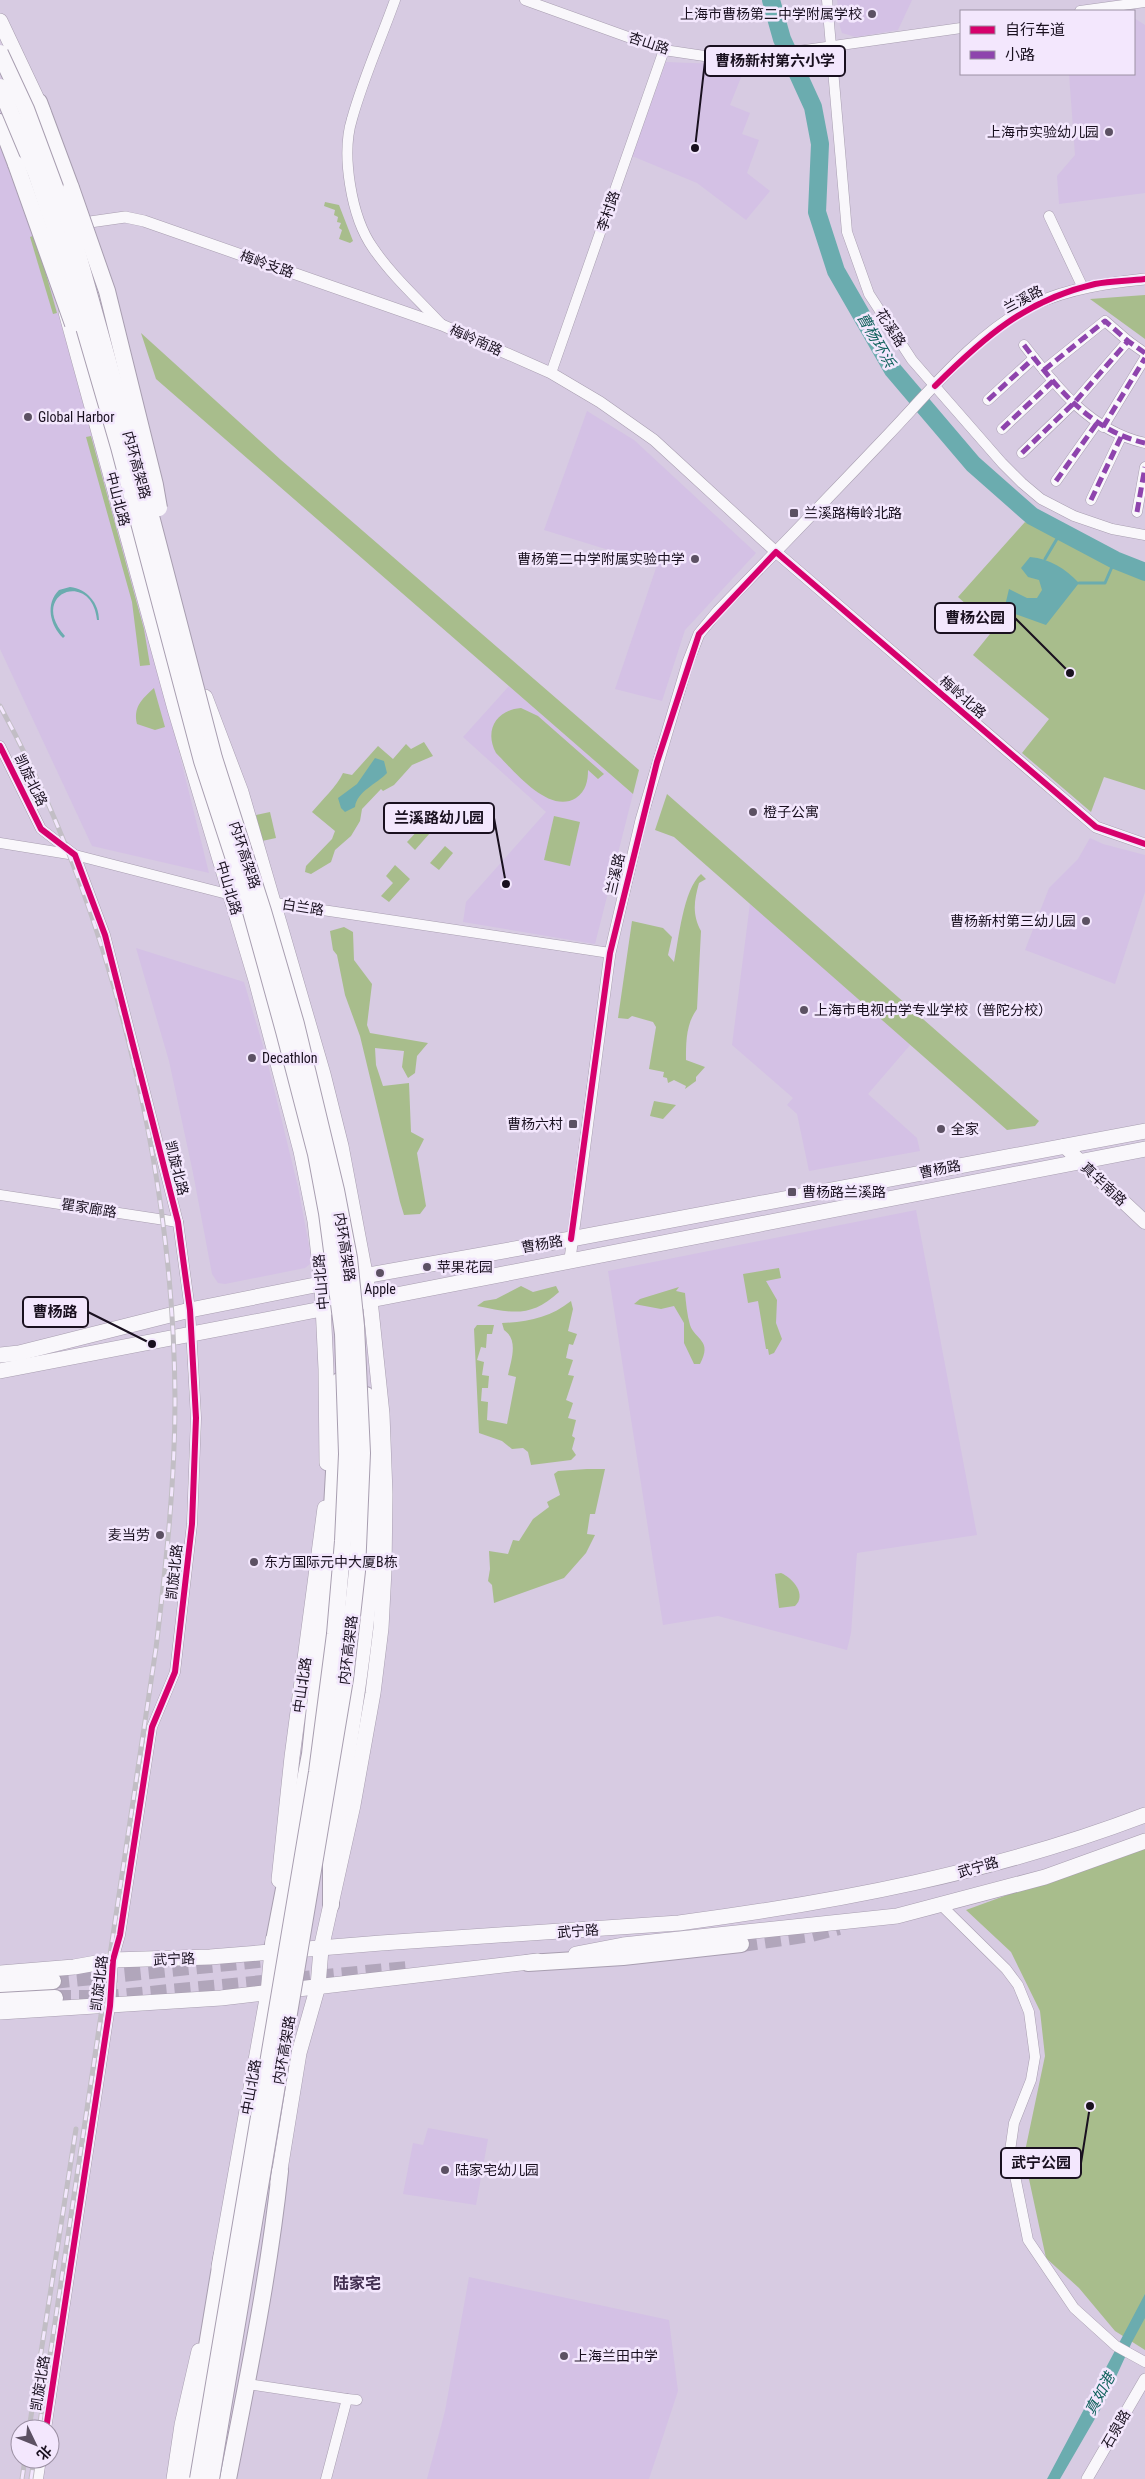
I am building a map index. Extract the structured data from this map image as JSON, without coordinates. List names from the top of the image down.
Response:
{
  "streets": {
    "highway": ["内环高架路"],
    "main road": [
      "中山北路",
      "曹杨路",
      "真华南路",
      "武宁路"
    ],
    "street": [
      "杏山路",
      "李村路",
      "梅岭支路",
      "兰溪路",
      "花溪路",
      "梅岭南路",
      "梅岭北路",
      "凯旋北路",
      "白兰路",
      "瞿家廊路",
      "石泉路"
    ]
  },
  "crossings": [
    ["杏山路", "李村路"],
    ["杏山路", "花溪路"],
    ["李村路", "梅岭南路"],
    ["梅岭支路", "梅岭南路"],
    ["兰溪路", "花溪路"],
    ["兰溪路", "梅岭南路"],
    ["兰溪路", "梅岭北路"],
    ["兰溪路", "白兰路"],
    ["兰溪路", "曹杨路"],
    ["梅岭南路", "梅岭北路"],
    ["中山北路", "白兰路"],
    ["中山北路", "曹杨路"],
    ["中山北路", "武宁路"],
    ["凯旋北路", "白兰路"],
    ["凯旋北路", "曹杨路"],
    ["凯旋北路", "瞿家廊路"],
    ["凯旋北路", "武宁路"],
    ["曹杨路", "真华南路"]
  ],
  "districts": ["陆家宅"],
  "water": ["曹杨环浜", "真如港"],
  "places": {
    "other": [
      "上海市曹杨第二中学附属学校",
      "上海市实验幼儿园",
      "曹杨新村第六小学",
      "Global Harbor",
      "曹杨第二中学附属实验中学",
      "曹杨公园",
      "橙子公寓",
      "兰溪路幼儿园",
      "曹杨新村第三幼儿园",
      "上海市电视中学专业学校（普陀分校）",
      "Decathlon",
      "全家",
      "苹果花园",
      "Apple",
      "曹杨路",
      "麦当劳",
      "东方国际元中大厦B栋",
      "武宁公园",
      "陆家宅幼儿园",
      "上海兰田中学"
    ],
    "transit": ["兰溪路梅岭北路", "曹杨六村", "曹杨路兰溪路"]
  },
  "legend": ["自行车道", "小路"],
  "north": "bottom right"
}
